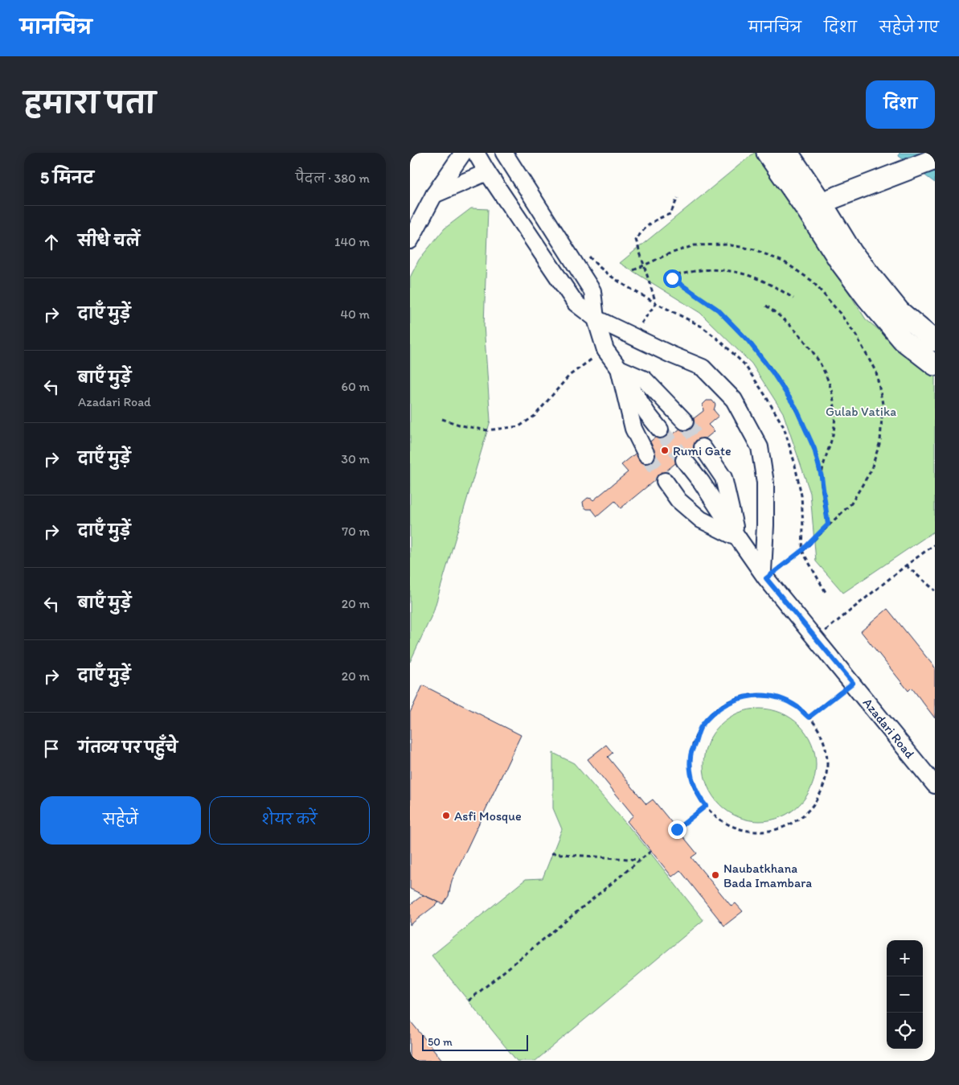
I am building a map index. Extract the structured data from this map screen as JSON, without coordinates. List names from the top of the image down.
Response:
{
  "streets": {
    "street": ["Azadari Road"]
  },
  "parks": ["Gulab Vatika"],
  "places": ["Rumi Gate", "Asfi Mosque", "Naubatkhana Bada Imambara"],
  "scale_bar": "50 m",
  "page": {
    "header": "मानचित्र",
    "nav": ["मानचित्र", "दिशा", "सहेजे गए"],
    "title": "हमारा पता",
    "buttons": [
      "दिशा",
      ["सहेजें", "शेयर करें"]
    ],
    "heading": ["5 मिनट", "पैदल · 380 m"],
    "list": [
      ["सीधे चलें", "140 m"],
      ["दाएँ मुड़ें", "40 m"],
      ["बाएँ मुड़ें", "Azadari Road", "60 m"],
      ["दाएँ मुड़ें", "30 m"],
      ["दाएँ मुड़ें", "70 m"],
      ["बाएँ मुड़ें", "20 m"],
      ["दाएँ मुड़ें", "20 m"],
      "गंतव्य पर पहुँचे"
    ],
    "map_buttons": ["+", "−"],
    "scale": "50 m"
  }
}
